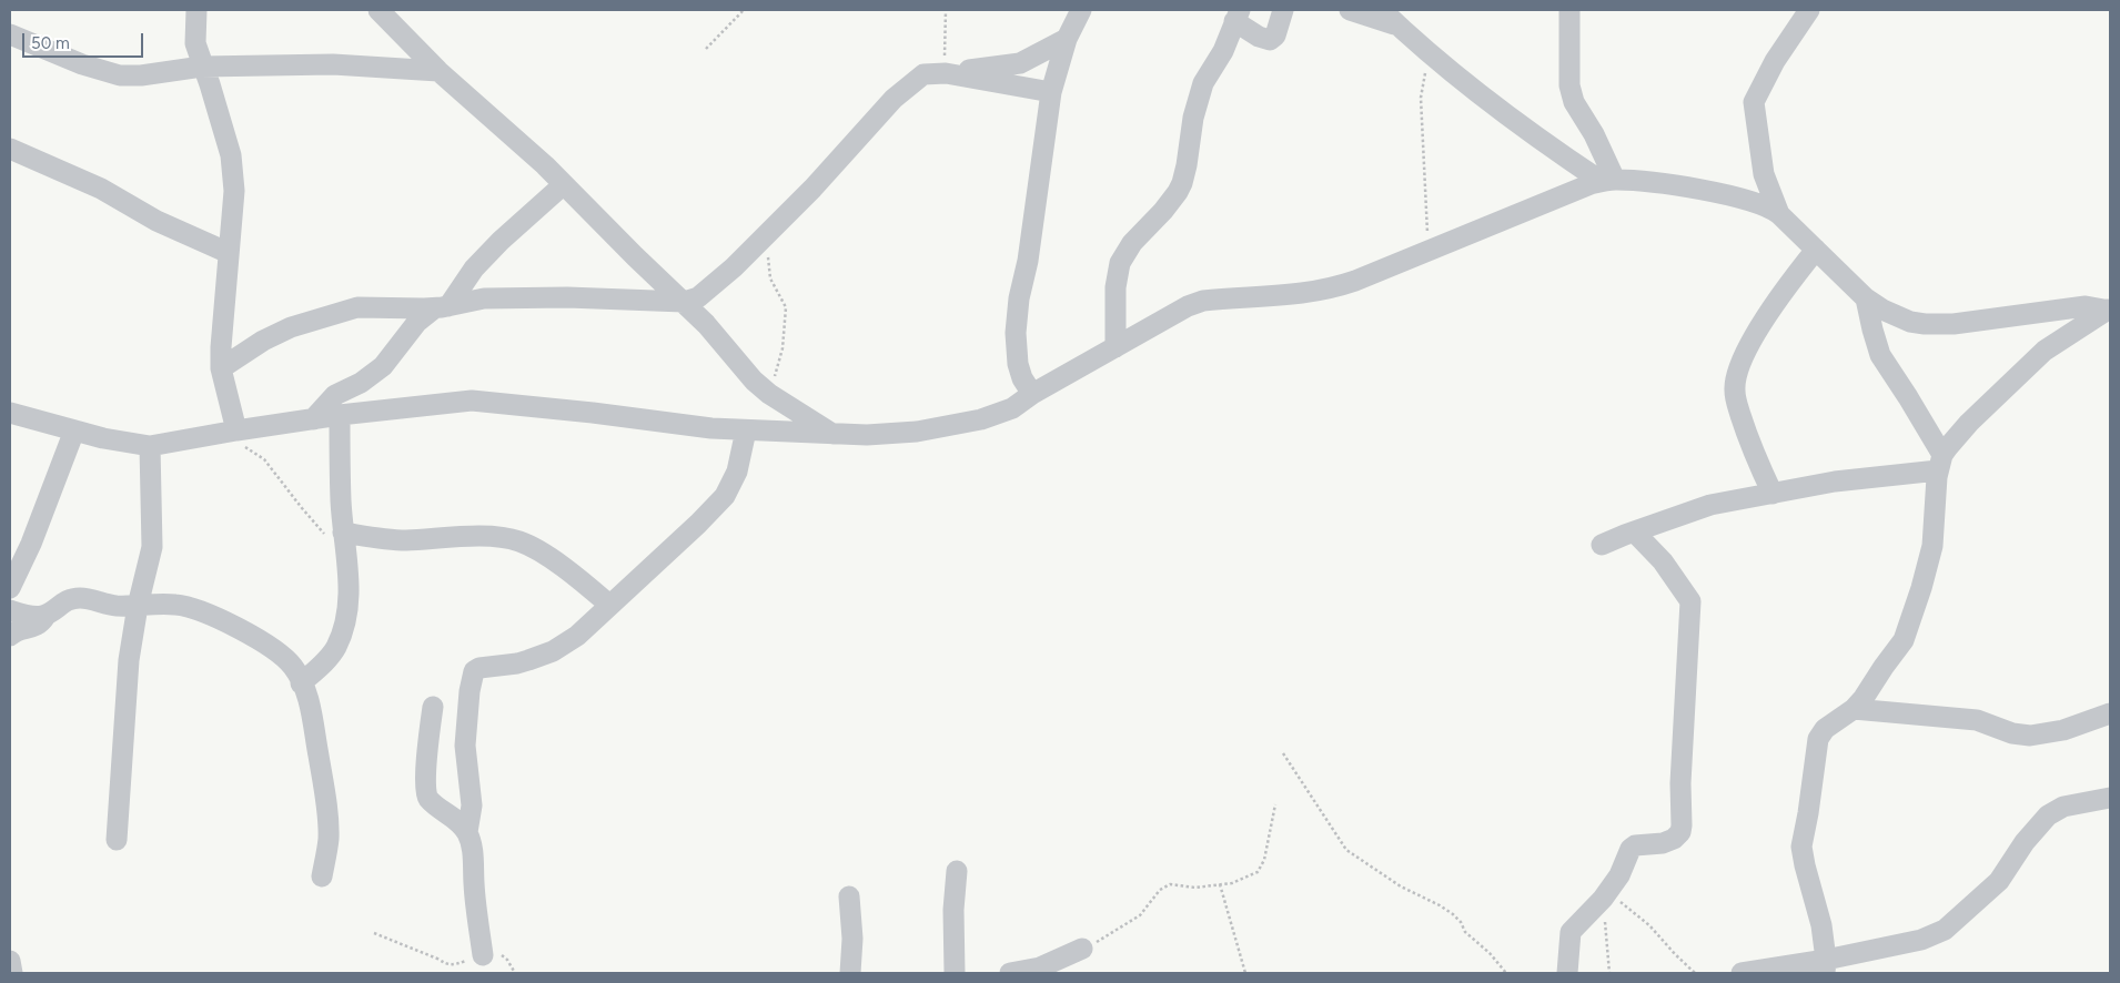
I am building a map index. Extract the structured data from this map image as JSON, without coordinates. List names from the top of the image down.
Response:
{
  "scale_bar": "50 m"
}
